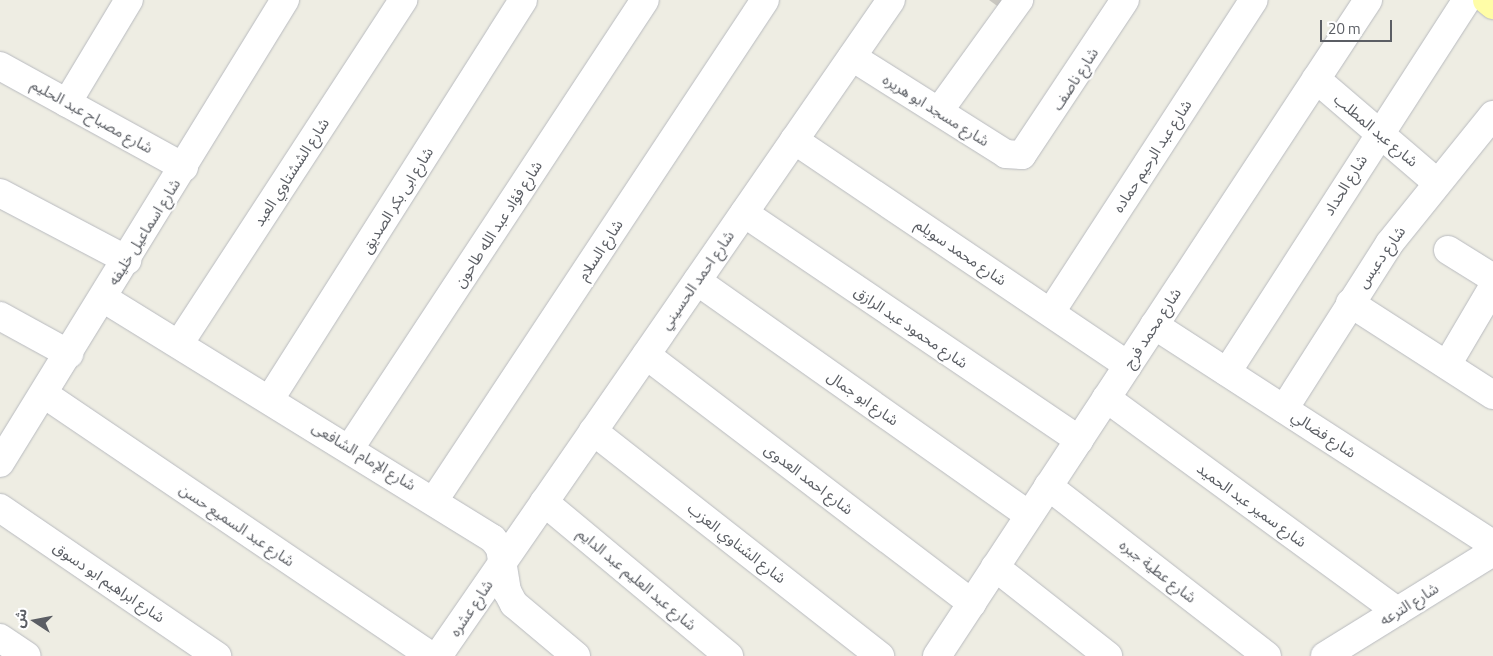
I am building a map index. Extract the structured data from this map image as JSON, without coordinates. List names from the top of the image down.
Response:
{
  "streets": {
    "street": [
      "شارع ناصف",
      "شارع مسجد ابو هريره",
      "شارع مصباح عبد الحليم",
      "شارع عبد المطلب",
      "شارع عبد الرحيم حماده",
      "شارع الششتاوي العبد",
      "شارع الحداد",
      "شارع ابى بكر الصديق",
      "شارع فؤاد عبد الله طاحون",
      "شارع اسماعيل خليفه",
      "شارع السلام",
      "شارع محمد سويلم",
      "شارع دعبس",
      "شارع احمد الحسيني",
      "شارع محمود عبد الرازق",
      "شارع محمد فرج",
      "شارع ابو جمال",
      "شارع فضالي",
      "شارع الإمام الشافعى",
      "شارع احمد العدوى",
      "شارع سمير عبد الحميد",
      "شارع عبد السميع حسن",
      "شارع الشناوي العزب",
      "شارع عطية جبره",
      "شارع عبد العليم عبد الدايم",
      "شارع ابراهيم ابو دسوق",
      "شارع الترعه",
      "شارع عشره"
    ]
  },
  "crossings": [
    ["شارع ناصف", "شارع مسجد ابو هريره"],
    ["شارع مسجد ابو هريره", "شارع احمد الحسيني"],
    ["شارع مصباح عبد الحليم", "شارع اسماعيل خليفه"],
    ["شارع عبد المطلب", "شارع الحداد"],
    ["شارع عبد المطلب", "شارع دعبس"],
    ["شارع عبد المطلب", "شارع محمد فرج"],
    ["شارع عبد الرحيم حماده", "شارع محمد سويلم"],
    ["شارع الششتاوي العبد", "شارع الإمام الشافعى"],
    ["شارع الحداد", "شارع فضالي"],
    ["شارع ابى بكر الصديق", "شارع الإمام الشافعى"],
    ["شارع فؤاد عبد الله طاحون", "شارع الإمام الشافعى"],
    ["شارع اسماعيل خليفه", "شارع الإمام الشافعى"],
    ["شارع اسماعيل خليفه", "شارع عبد السميع حسن"],
    ["شارع السلام", "شارع الإمام الشافعى"],
    ["شارع محمد سويلم", "شارع احمد الحسيني"],
    ["شارع محمد سويلم", "شارع محمد فرج"],
    ["شارع دعبس", "شارع فضالي"],
    ["شارع احمد الحسيني", "شارع محمود عبد الرازق"],
    ["شارع احمد الحسيني", "شارع ابو جمال"],
    ["شارع احمد الحسيني", "شارع الإمام الشافعى"],
    ["شارع احمد الحسيني", "شارع احمد العدوى"],
    ["شارع احمد الحسيني", "شارع الشناوي العزب"],
    ["شارع احمد الحسيني", "شارع عبد العليم عبد الدايم"],
    ["شارع احمد الحسيني", "شارع عشره"],
    ["شارع محمود عبد الرازق", "شارع محمد فرج"],
    ["شارع محمد فرج", "شارع ابو جمال"],
    ["شارع محمد فرج", "شارع فضالي"],
    ["شارع محمد فرج", "شارع احمد العدوى"],
    ["شارع محمد فرج", "شارع سمير عبد الحميد"],
    ["شارع محمد فرج", "شارع عطية جبره"],
    ["شارع فضالي", "شارع الترعه"],
    ["شارع الإمام الشافعى", "شارع عشره"],
    ["شارع سمير عبد الحميد", "شارع الترعه"]
  ],
  "scale_bar": "20 m",
  "north": "left"
}
